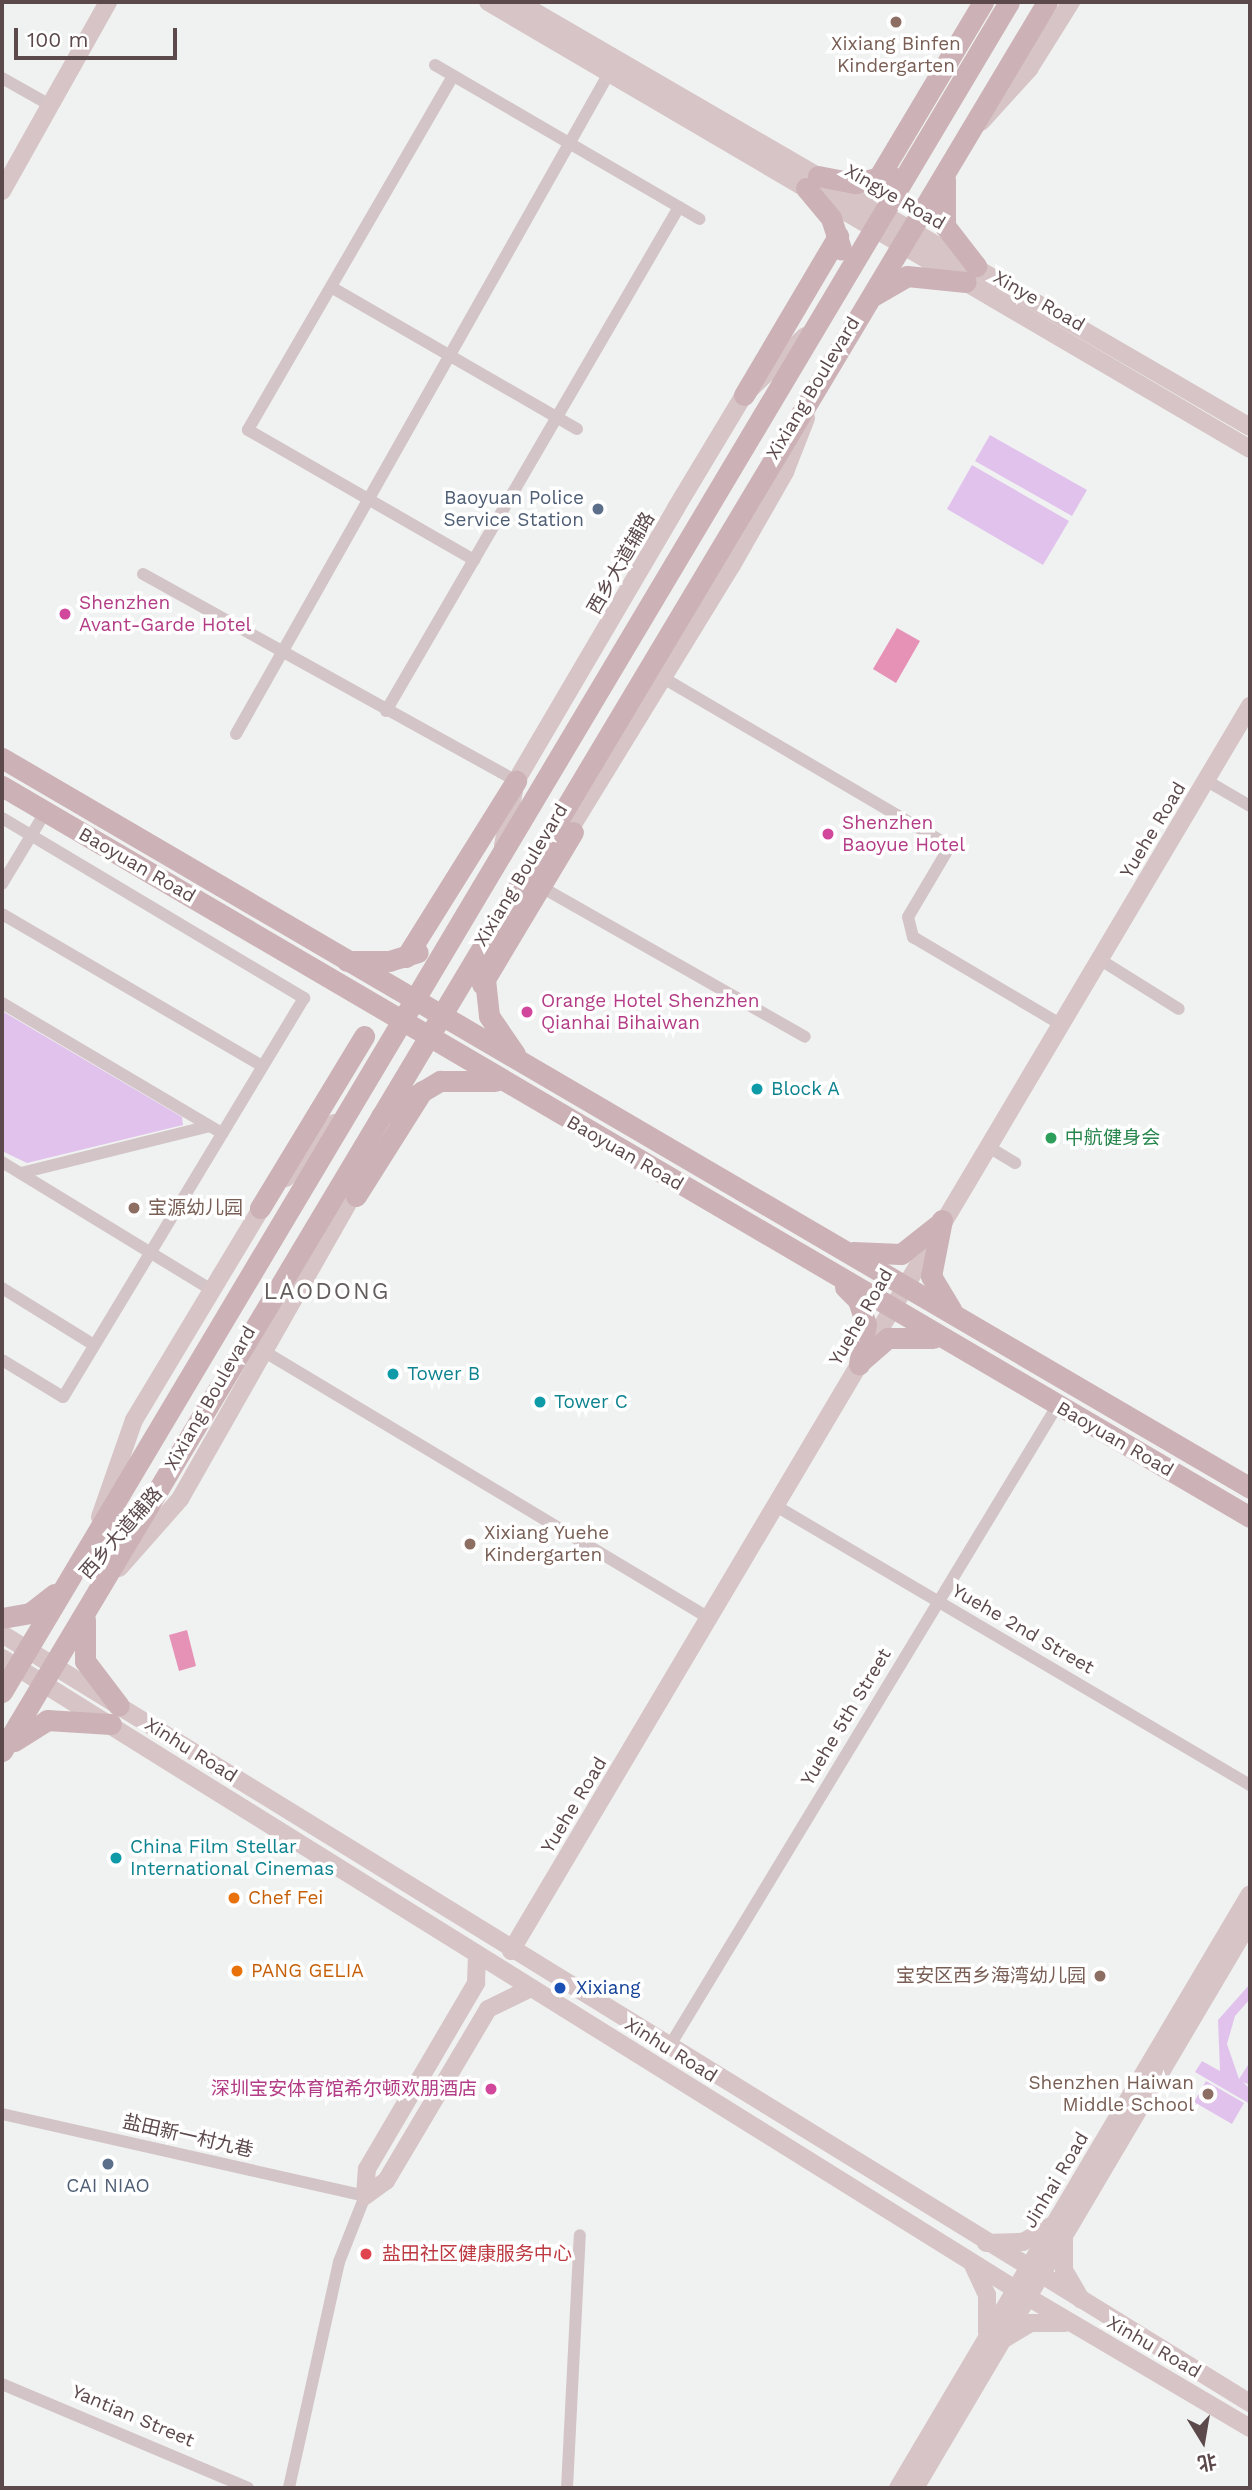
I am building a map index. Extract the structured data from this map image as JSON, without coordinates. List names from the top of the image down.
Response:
{
  "streets": {
    "main road": ["Xixiang Boulevard", "Baoyuan Road"],
    "street": [
      "Xingye Road",
      "Xinye Road",
      "西乡大道辅路",
      "Yuehe Road",
      "Yuehe 2nd Street",
      "Yuehe 5th Street",
      "Xinhu Road",
      "盐田新一村九巷",
      "Jinhai Road",
      "Yantian Street"
    ]
  },
  "crossings": [
    ["Xingye Road", "Xinye Road"],
    ["Xingye Road", "Xixiang Boulevard"],
    ["Xinye Road", "Xixiang Boulevard"],
    ["Xixiang Boulevard", "西乡大道辅路"],
    ["Xixiang Boulevard", "Baoyuan Road"],
    ["Xixiang Boulevard", "Xinhu Road"],
    ["Yuehe Road", "Baoyuan Road"],
    ["Yuehe Road", "Yuehe 2nd Street"],
    ["Yuehe Road", "Xinhu Road"],
    ["Baoyuan Road", "Yuehe 5th Street"],
    ["Yuehe 2nd Street", "Yuehe 5th Street"],
    ["Yuehe 5th Street", "Xinhu Road"],
    ["Xinhu Road", "Jinhai Road"]
  ],
  "districts": ["LAODONG"],
  "places": [
    "Xixiang Binfen Kindergarten",
    "Baoyuan Police Service Station",
    "Shenzhen Avant-Garde Hotel",
    "Shenzhen Baoyue Hotel",
    "Orange Hotel Shenzhen Qianhai Bihaiwan",
    "Block A",
    "中航健身会",
    "宝源幼儿园",
    "Tower B",
    "Tower C",
    "Xixiang Yuehe Kindergarten",
    "China Film Stellar International Cinemas",
    "Chef Fei",
    "PANG GELIA",
    "宝安区西乡海湾幼儿园",
    "Xixiang",
    "深圳宝安体育馆希尔顿欢朋酒店",
    "Shenzhen Haiwan Middle School",
    "CAI NIAO",
    "盐田社区健康服务中心"
  ],
  "scale_bar": "100 m",
  "north": "bottom"
}
